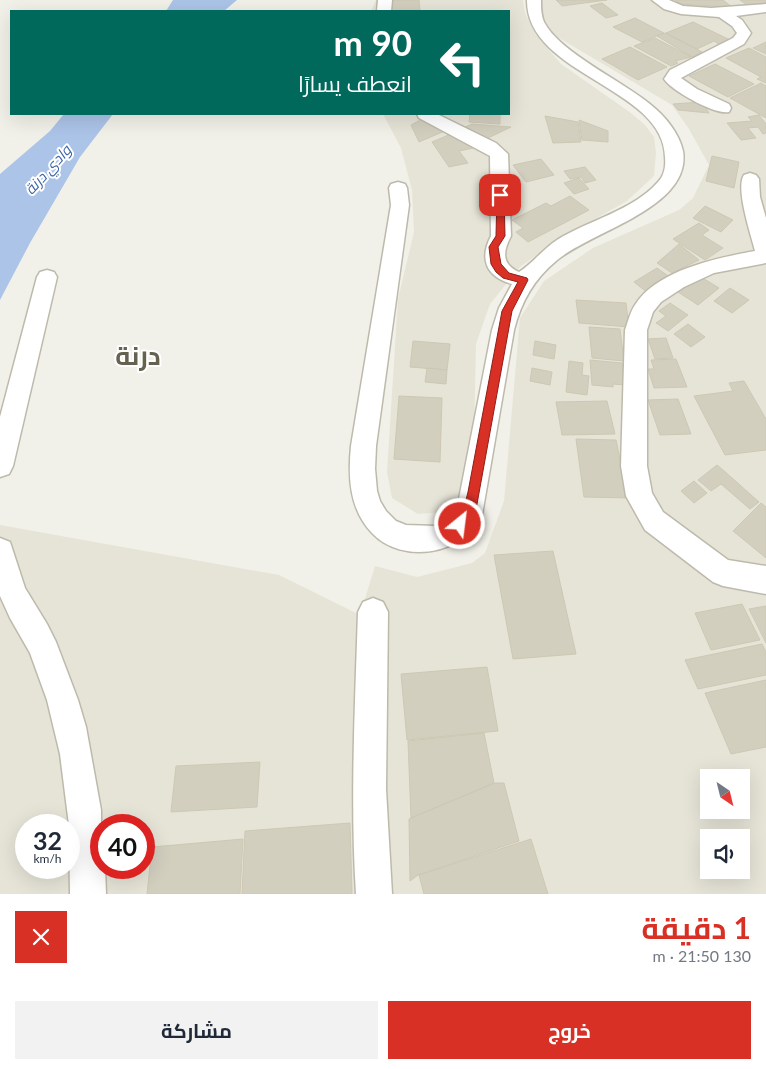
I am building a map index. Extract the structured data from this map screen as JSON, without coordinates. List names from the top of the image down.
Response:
{
  "districts": ["درنة"],
  "water": ["وادي درنة"],
  "north": "bottom right",
  "page": {
    "turn": ["90 m", "انعطف يسارًا"],
    "speed": "32 km/h",
    "limit": "40",
    "heading": ["1 دقيقة", "130 m · 21:50"],
    "buttons": ["خروج", "مشاركة"]
  }
}
